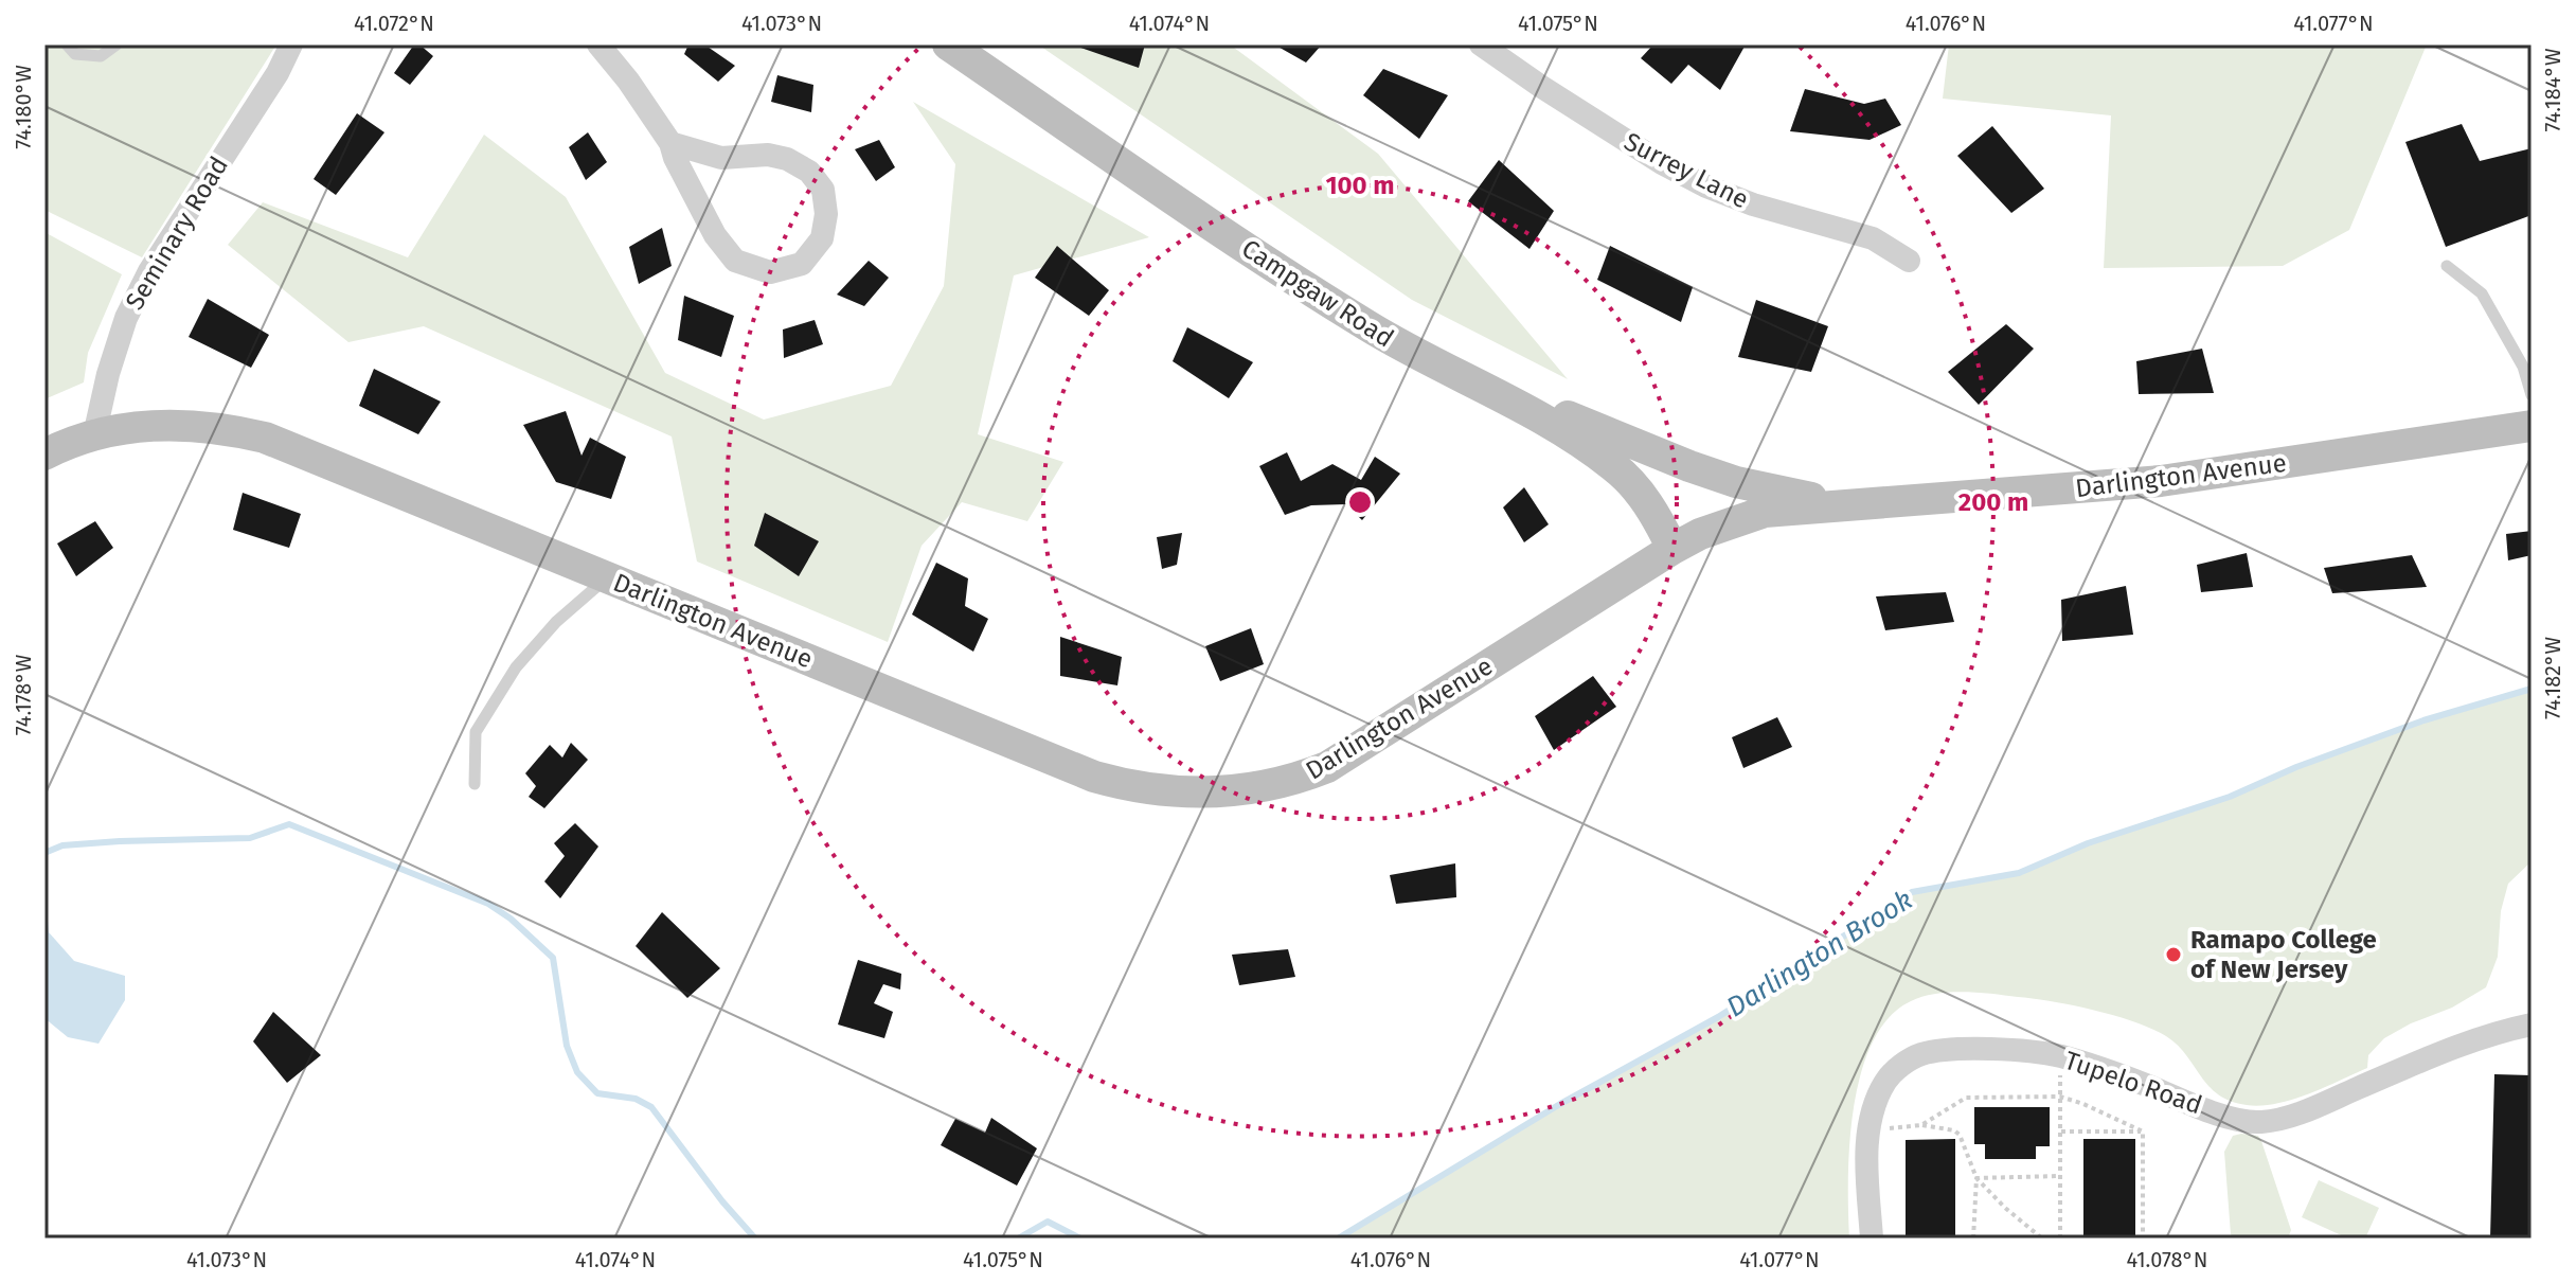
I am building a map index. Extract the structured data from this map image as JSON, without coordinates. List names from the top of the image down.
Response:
{
  "streets": {
    "main road": ["Campgaw Road", "Darlington Avenue"],
    "street": ["Surrey Lane", "Seminary Road", "Tupelo Road"]
  },
  "crossings": [
    ["Seminary Road", "Darlington Avenue"],
    ["Campgaw Road", "Darlington Avenue"]
  ],
  "water": ["Darlington Brook"],
  "places": ["Ramapo College of New Jersey"],
  "coordinates": [
    "41.072°N",
    "41.073°N",
    "41.074°N",
    "41.075°N",
    "41.076°N",
    "41.077°N",
    "74.184°W",
    "74.180°W",
    "74.182°W",
    "74.178°W",
    "41.078°N"
  ],
  "rings": ["100 m", "200 m"]
}
